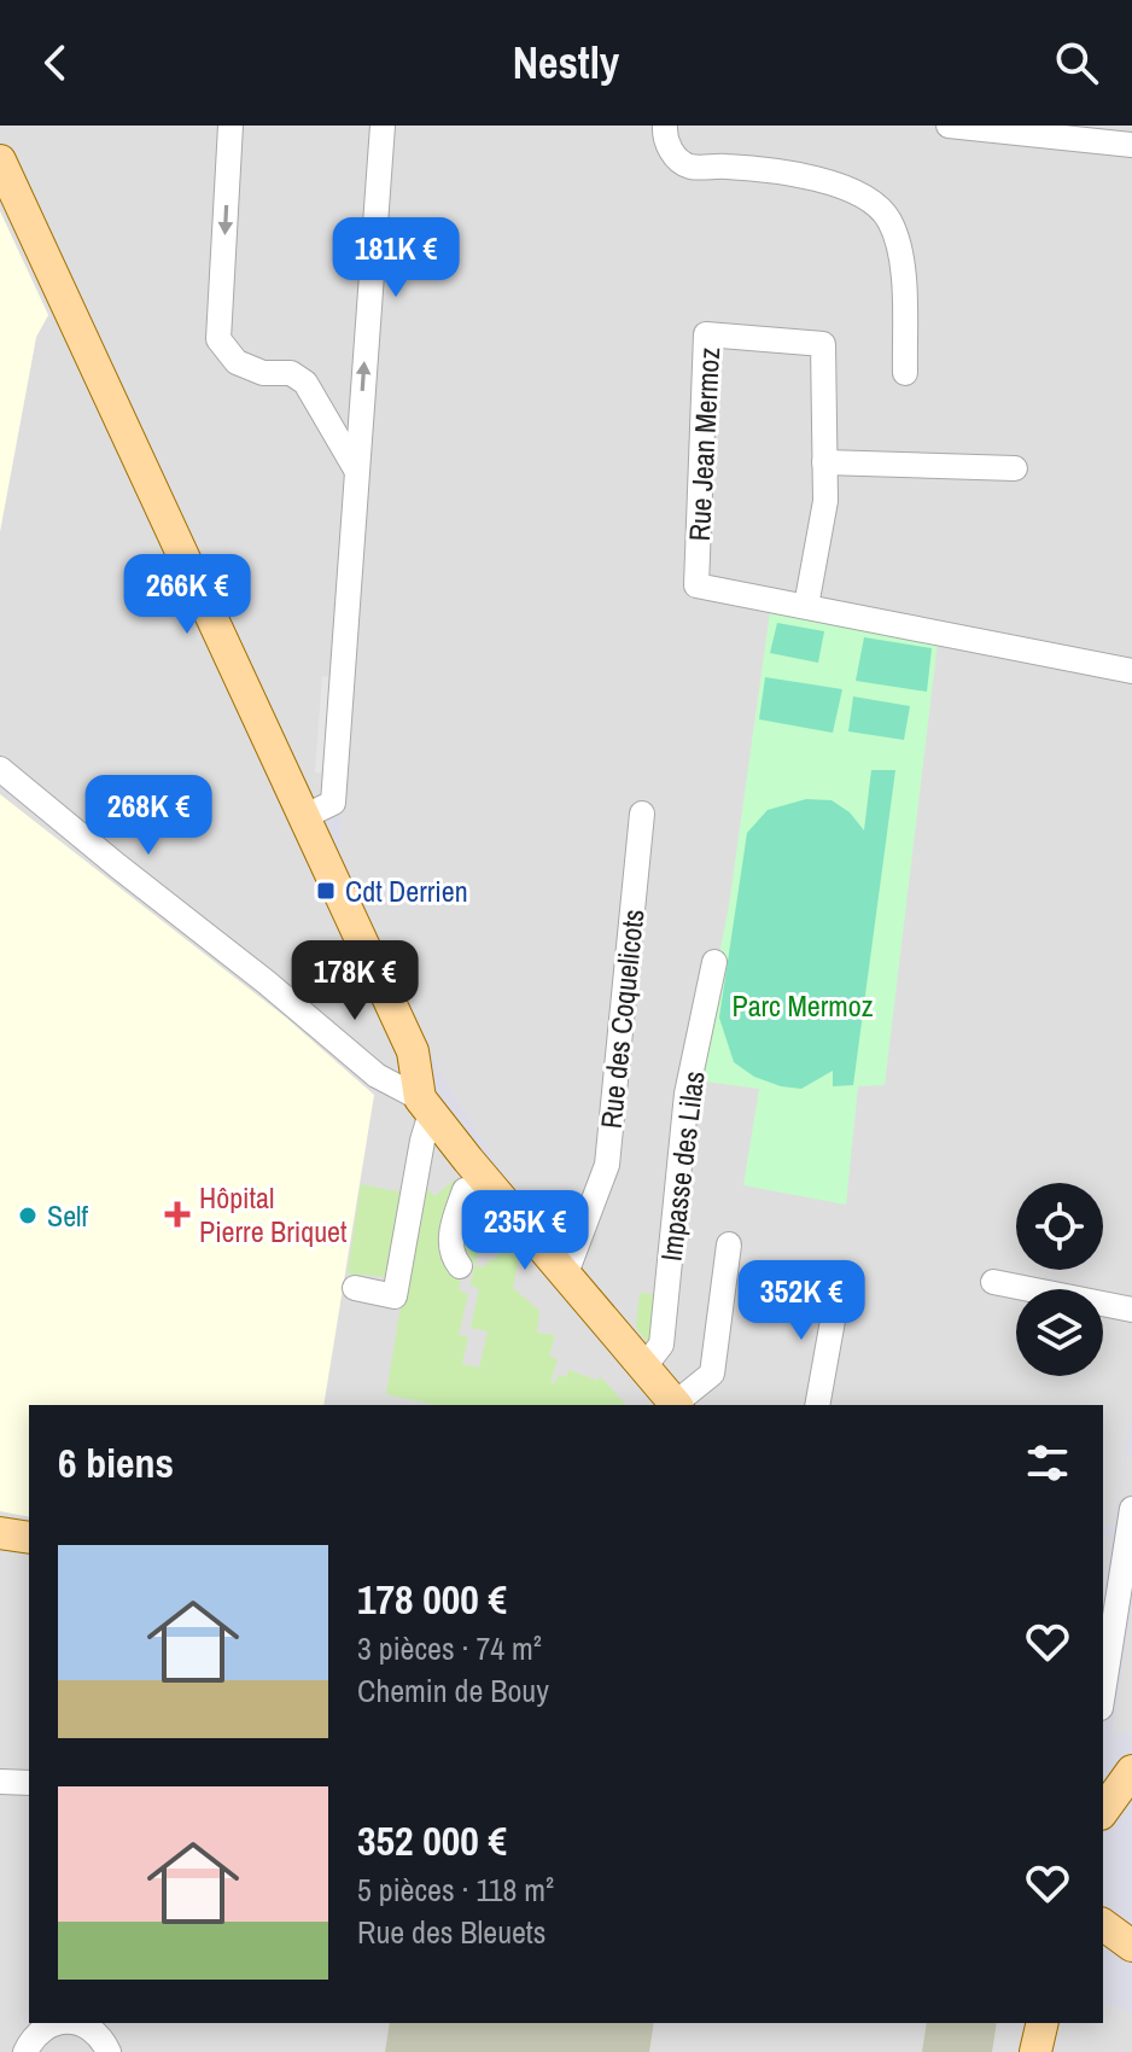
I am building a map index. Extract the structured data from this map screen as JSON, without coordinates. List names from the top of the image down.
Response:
{
  "streets": {
    "street": ["Rue Jean Mermoz", "Rue des Coquelicots", "Impasse des Lilas"]
  },
  "parks": ["Parc Mermoz"],
  "places": {
    "transit": ["Cdt Derrien"],
    "health": ["Hôpital Pierre Briquet"],
    "other": ["Self"]
  },
  "page": {
    "header": "Nestly",
    "price": [
      "181K €",
      "266K €",
      "268K €",
      "178K €",
      "235K €",
      "352K €"
    ],
    "heading": "6 biens",
    "list": [
      {
        "name": "178 000 €",
        "note": "3 pièces · 74 m² · Chemin de Bouy"
      },
      {
        "name": "352 000 €",
        "note": "5 pièces · 118 m² · Rue des Bleuets"
      }
    ]
  }
}
